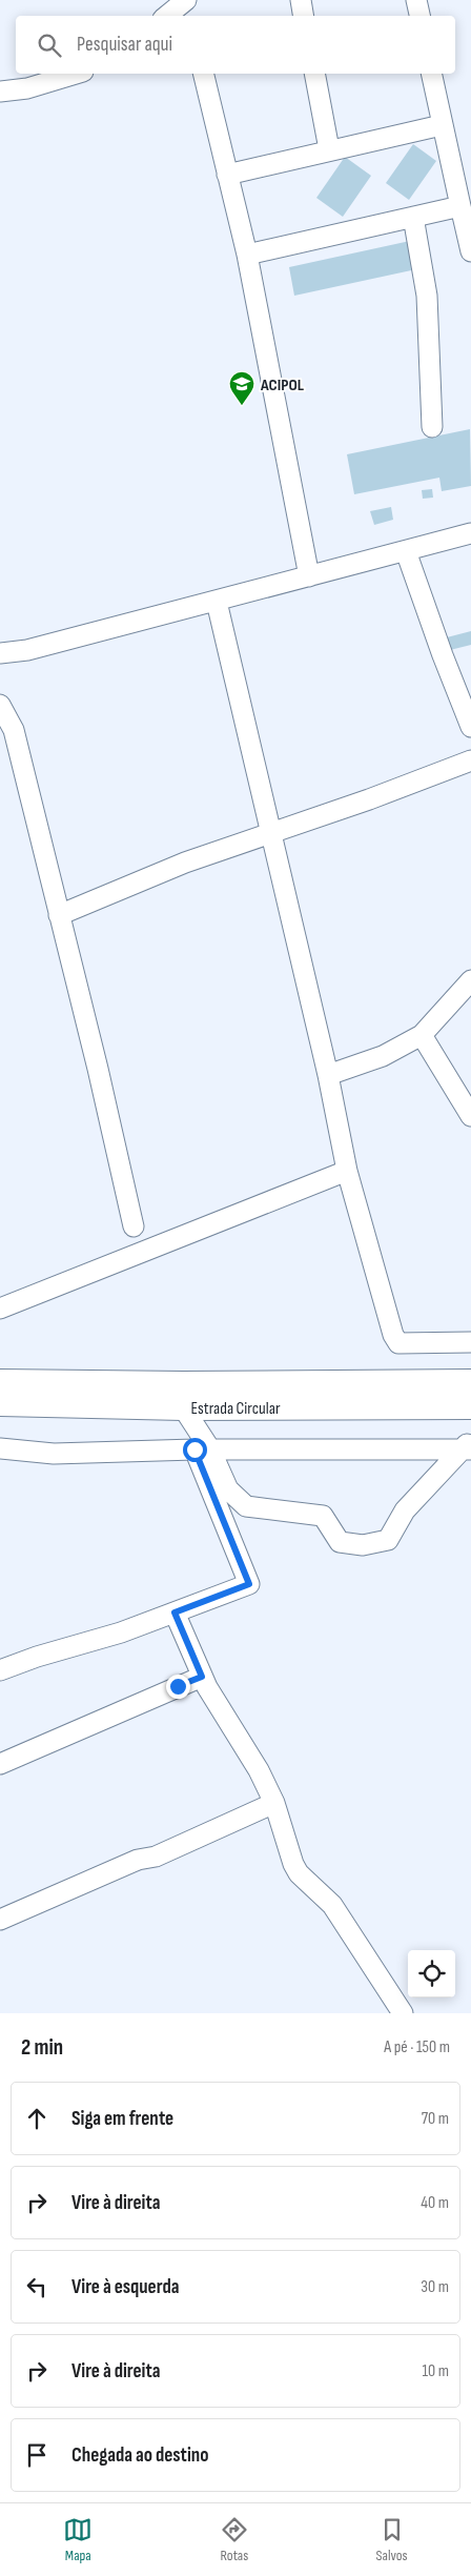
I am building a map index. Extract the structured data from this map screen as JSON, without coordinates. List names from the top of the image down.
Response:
{
  "streets": {
    "main road": ["Estrada Circular"]
  },
  "places": {
    "school or university": ["ACIPOL"]
  },
  "page": {
    "search": "Pesquisar aqui",
    "heading": ["2 min", "A pé · 150 m"],
    "list": [
      ["Siga em frente", "70 m"],
      ["Vire à direita", "40 m"],
      ["Vire à esquerda", "30 m"],
      ["Vire à direita", "10 m"],
      "Chegada ao destino"
    ],
    "nav": ["Mapa", "Rotas", "Salvos"]
  }
}
